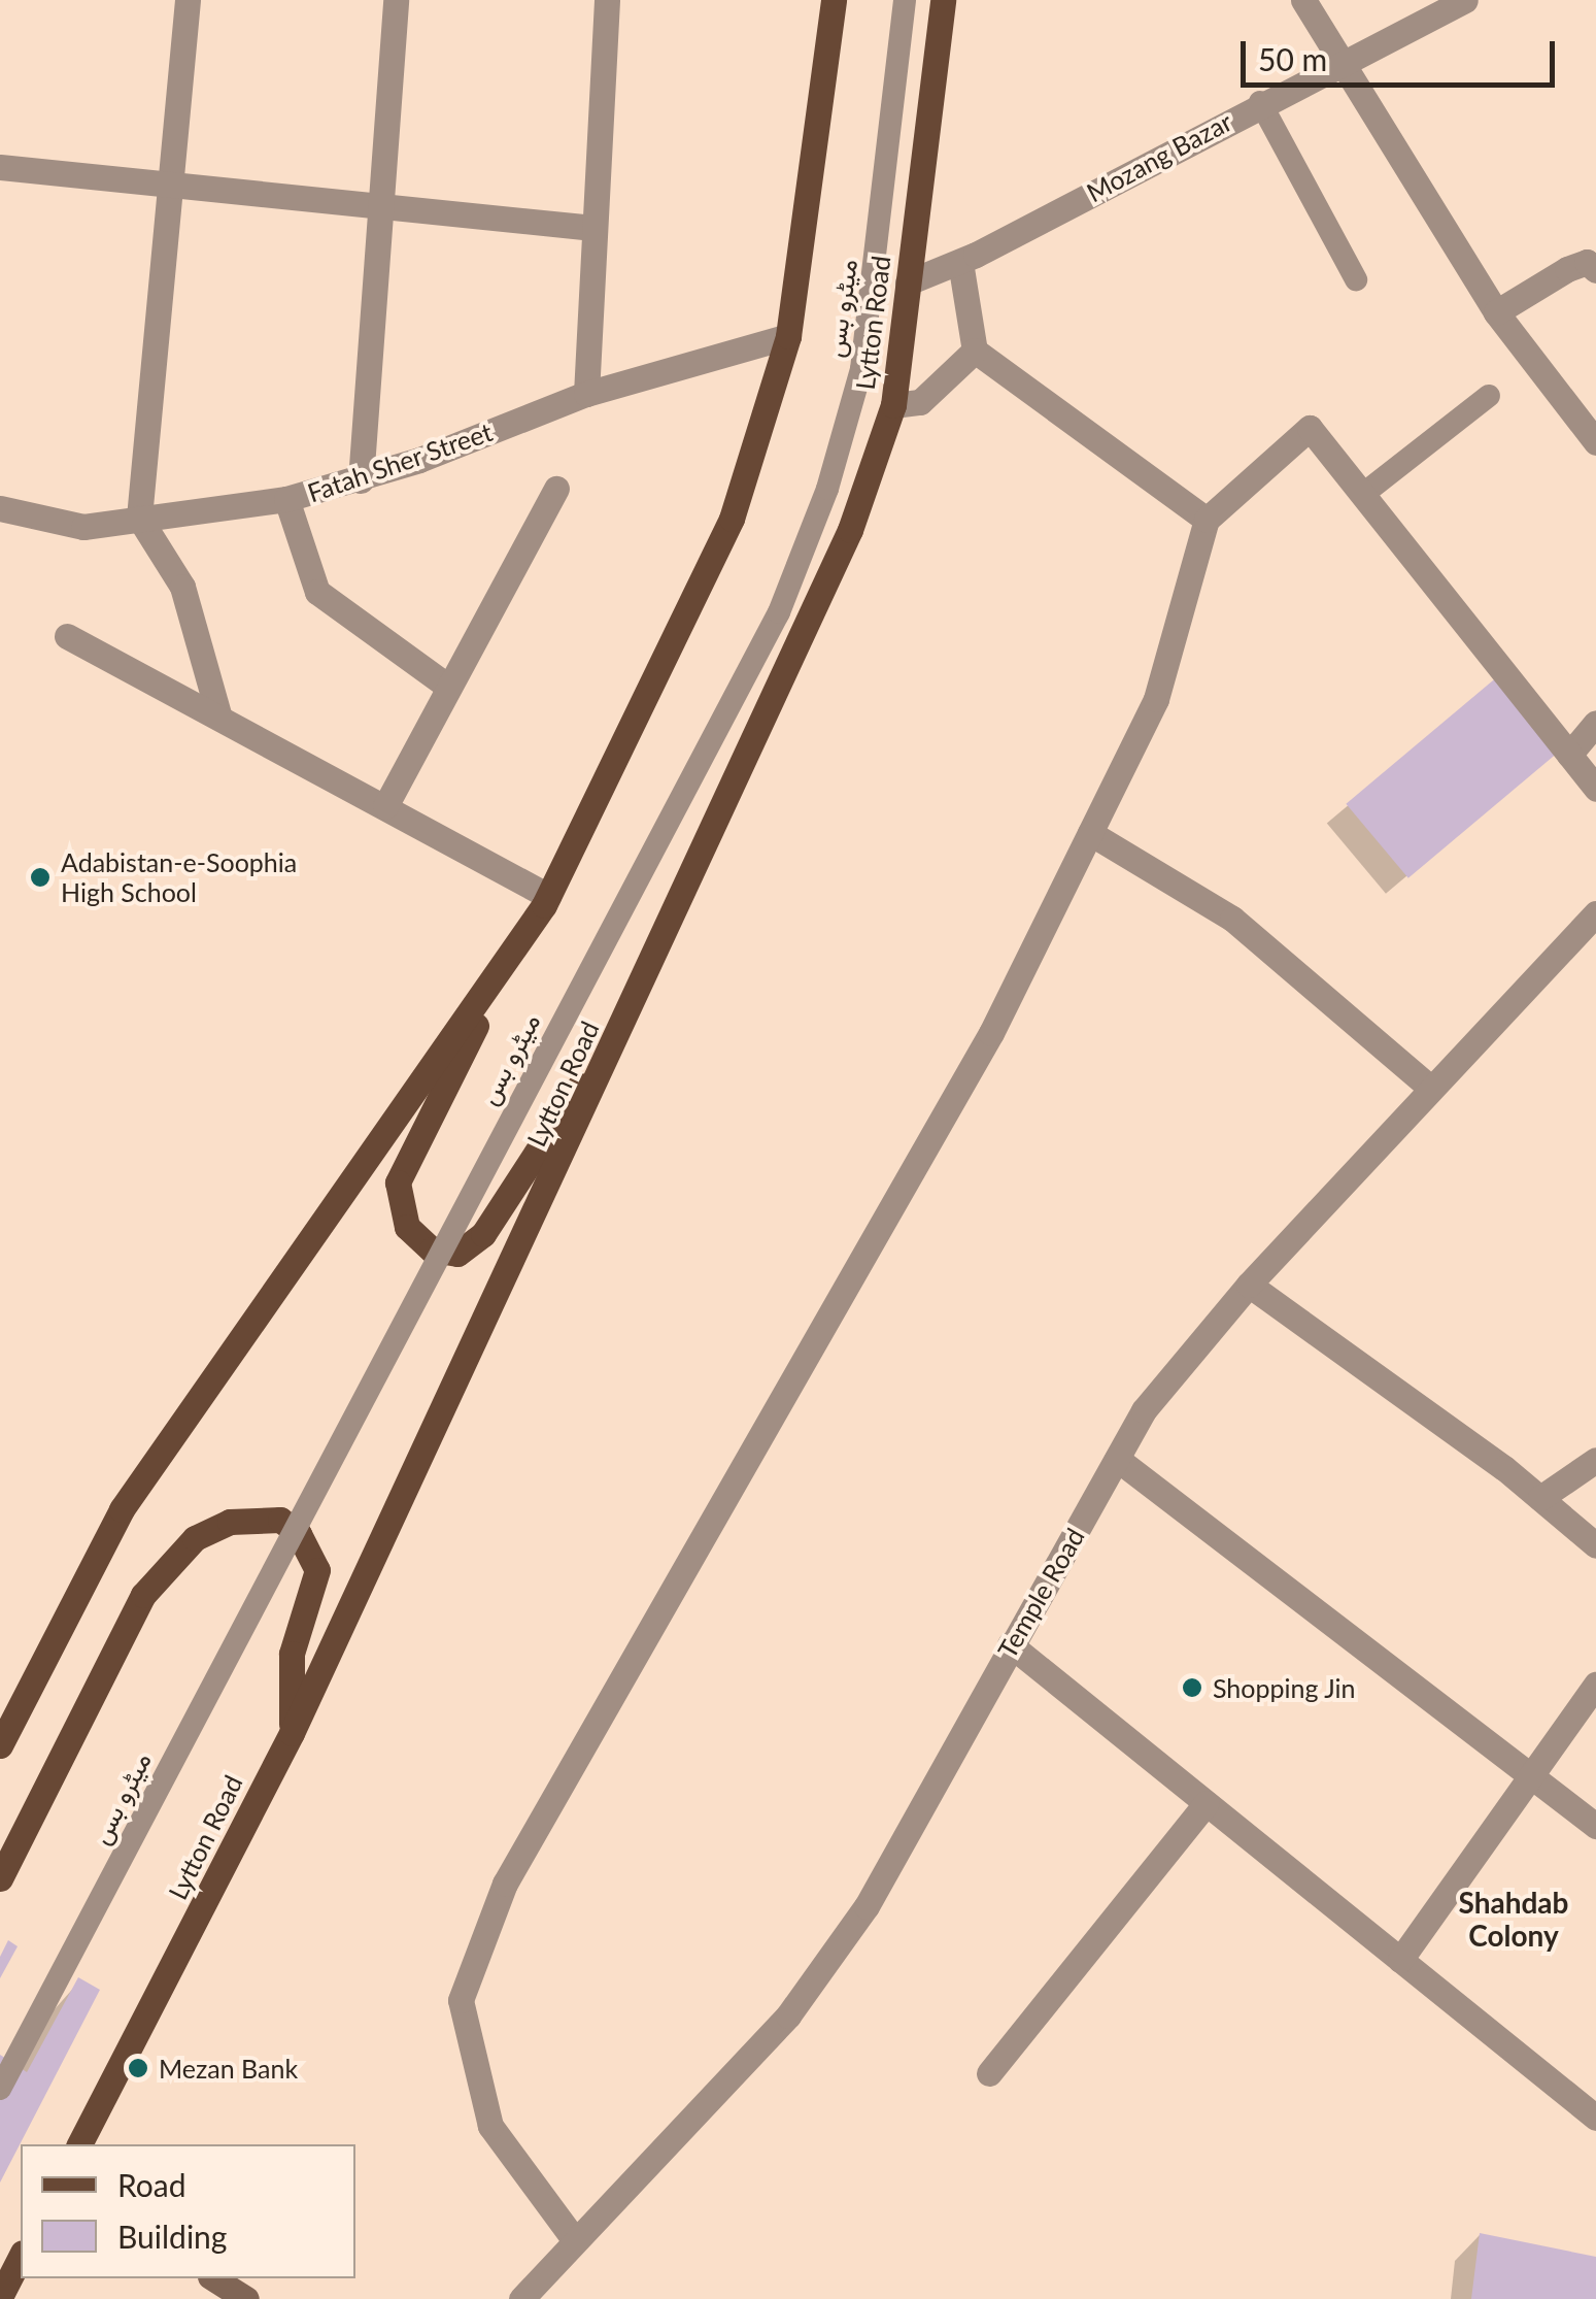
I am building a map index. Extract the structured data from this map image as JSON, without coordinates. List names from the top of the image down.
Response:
{
  "streets": {
    "main road": ["Lytton Road"],
    "street": ["Mozang Bazar", "Fatah Sher Street", "Temple Road"],
    "lane": ["میٹرو بس"]
  },
  "crossings": [
    ["Mozang Bazar", "Lytton Road"]
  ],
  "districts": ["Shahdab Colony"],
  "places": ["Adabistan-e-Soophia High School", "Shopping Jin", "Mezan Bank"],
  "legend": ["Road", "Building"],
  "scale_bar": "50 m"
}
